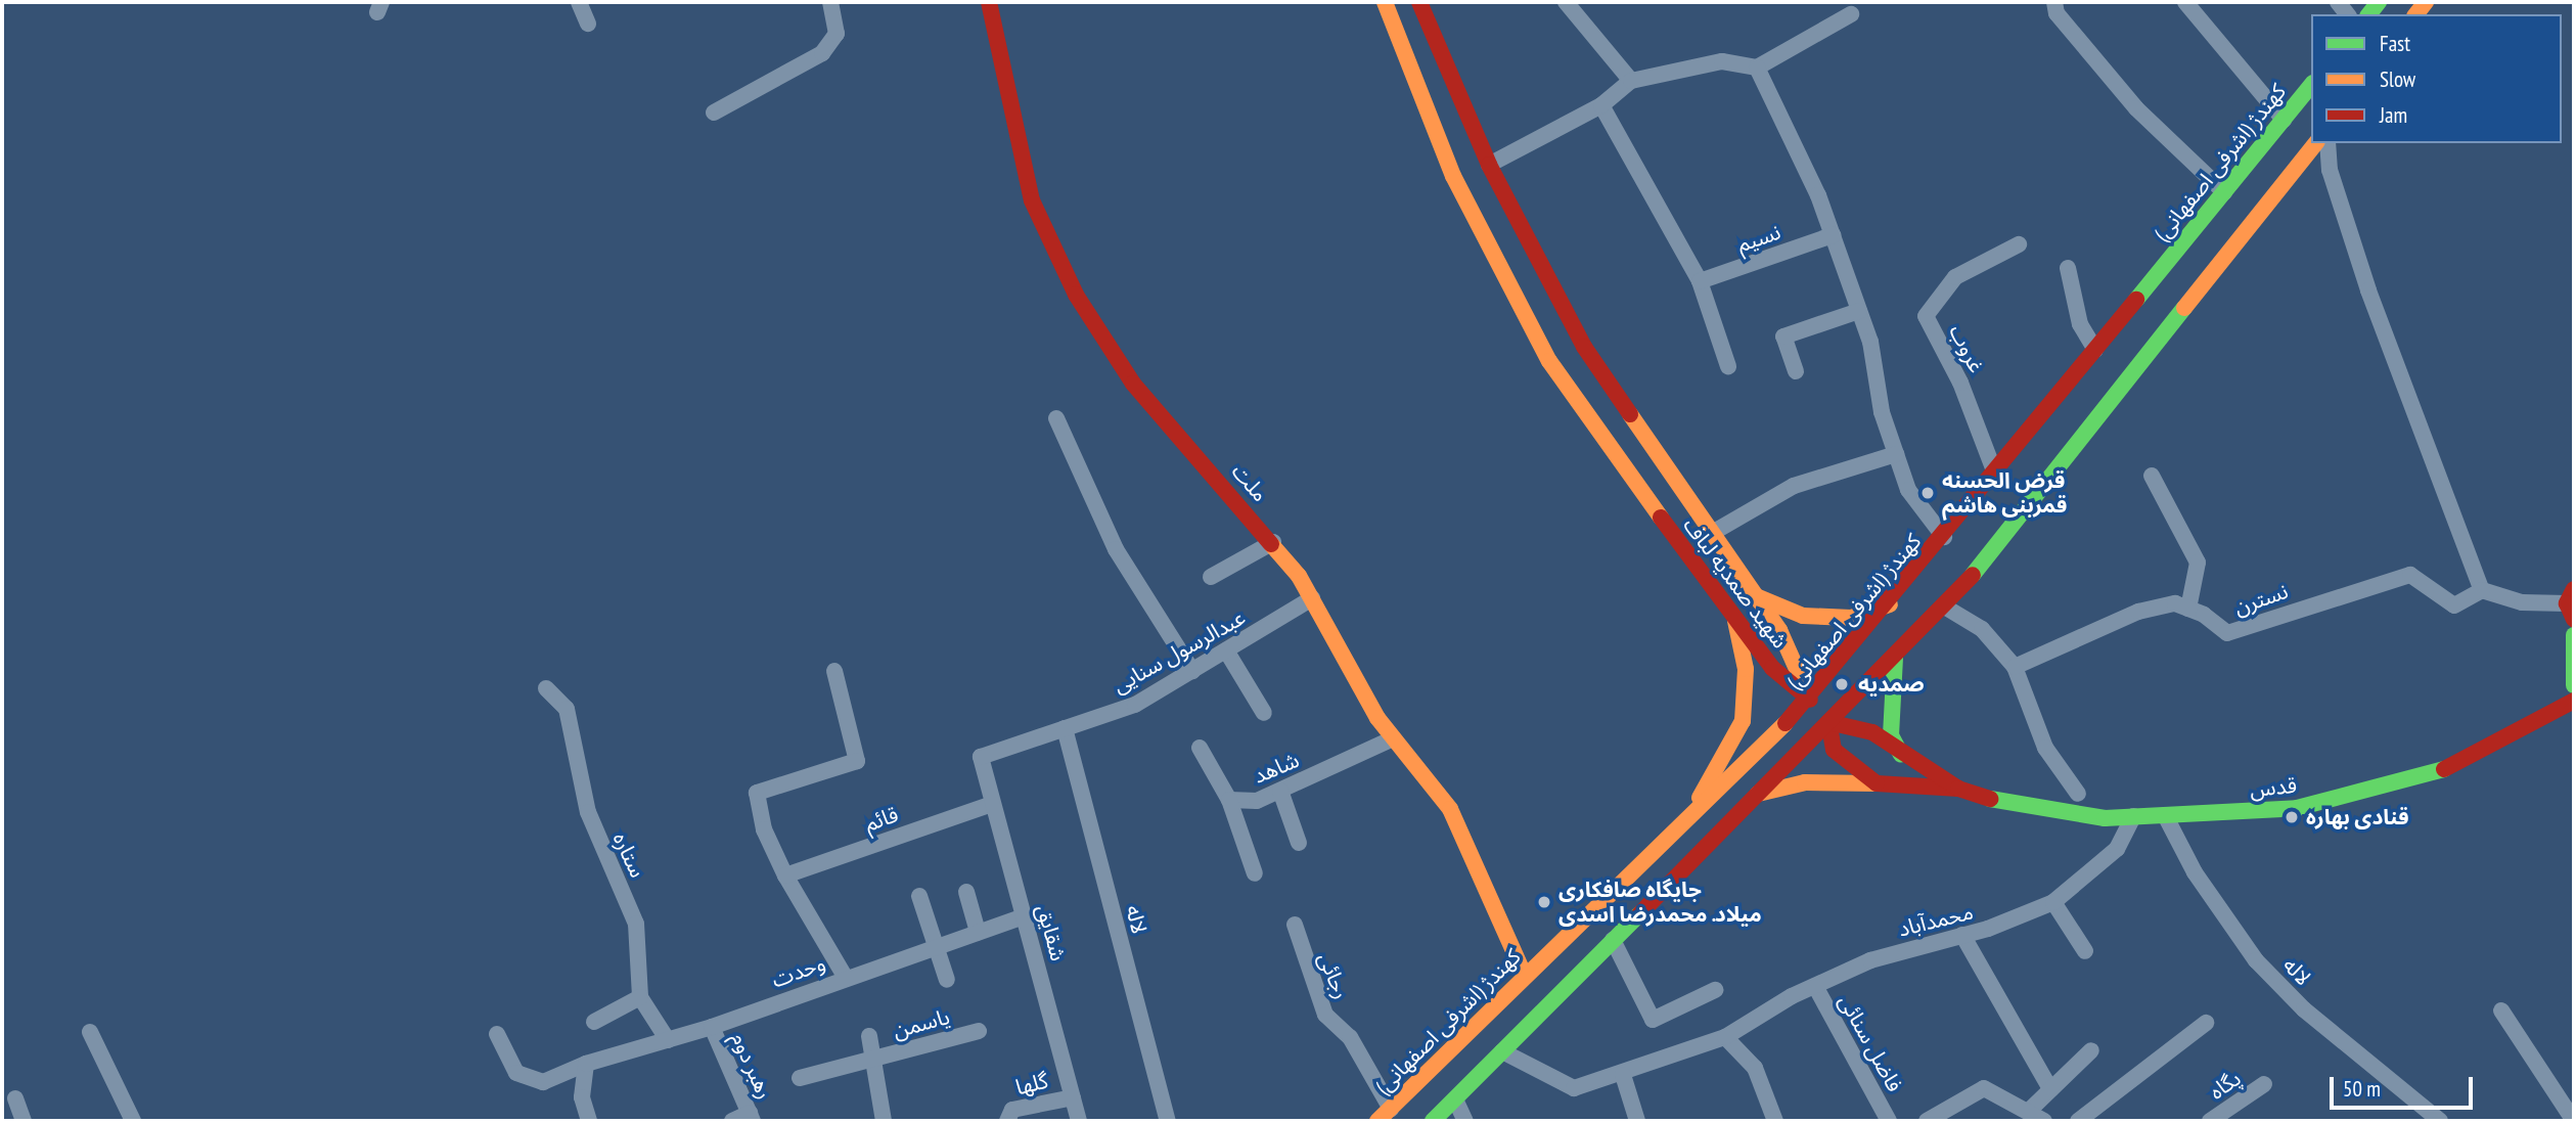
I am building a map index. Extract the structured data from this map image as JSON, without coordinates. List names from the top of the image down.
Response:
{
  "streets": {
    "main road": [
      "کهندژ (اشرفی اصفهانی)",
      "ملت",
      "شهید صمدیه لباف",
      "قدس"
    ],
    "street": [
      "نسیم",
      "غروب",
      "نسترن",
      "عبدالرسول سنایی",
      "شاهد",
      "قائم",
      "ستاره",
      "لاله",
      "محمدآباد",
      "شقایق",
      "وحدت",
      "رجائی",
      "یاسمن",
      "فاضل سنائی",
      "رهبر دوم",
      "گلها",
      "پگاه"
    ]
  },
  "crossings": [
    ["کهندژ (اشرفی اصفهانی)", "غروب"],
    ["کهندژ (اشرفی اصفهانی)", "ملت"],
    ["کهندژ (اشرفی اصفهانی)", "شهید صمدیه لباف"],
    ["کهندژ (اشرفی اصفهانی)", "رجائی"],
    ["ملت", "عبدالرسول سنایی"],
    ["ملت", "شاهد"],
    ["عبدالرسول سنایی", "لاله"],
    ["عبدالرسول سنایی", "شقایق"],
    ["قدس", "لاله"],
    ["قدس", "محمدآباد"],
    ["قائم", "شقایق"],
    ["ستاره", "وحدت"],
    ["محمدآباد", "فاضل سنائی"],
    ["شقایق", "وحدت"],
    ["شقایق", "گلها"],
    ["وحدت", "رهبر دوم"]
  ],
  "places": [
    "قرض الحسنه قمربنی هاشم",
    "صمدیه",
    "قنادی بهاره",
    "جایگاه صافکاری میلاد. محمدرضا اسدی"
  ],
  "legend": ["Fast", "Slow", "Jam"],
  "scale_bar": "50 m"
}
